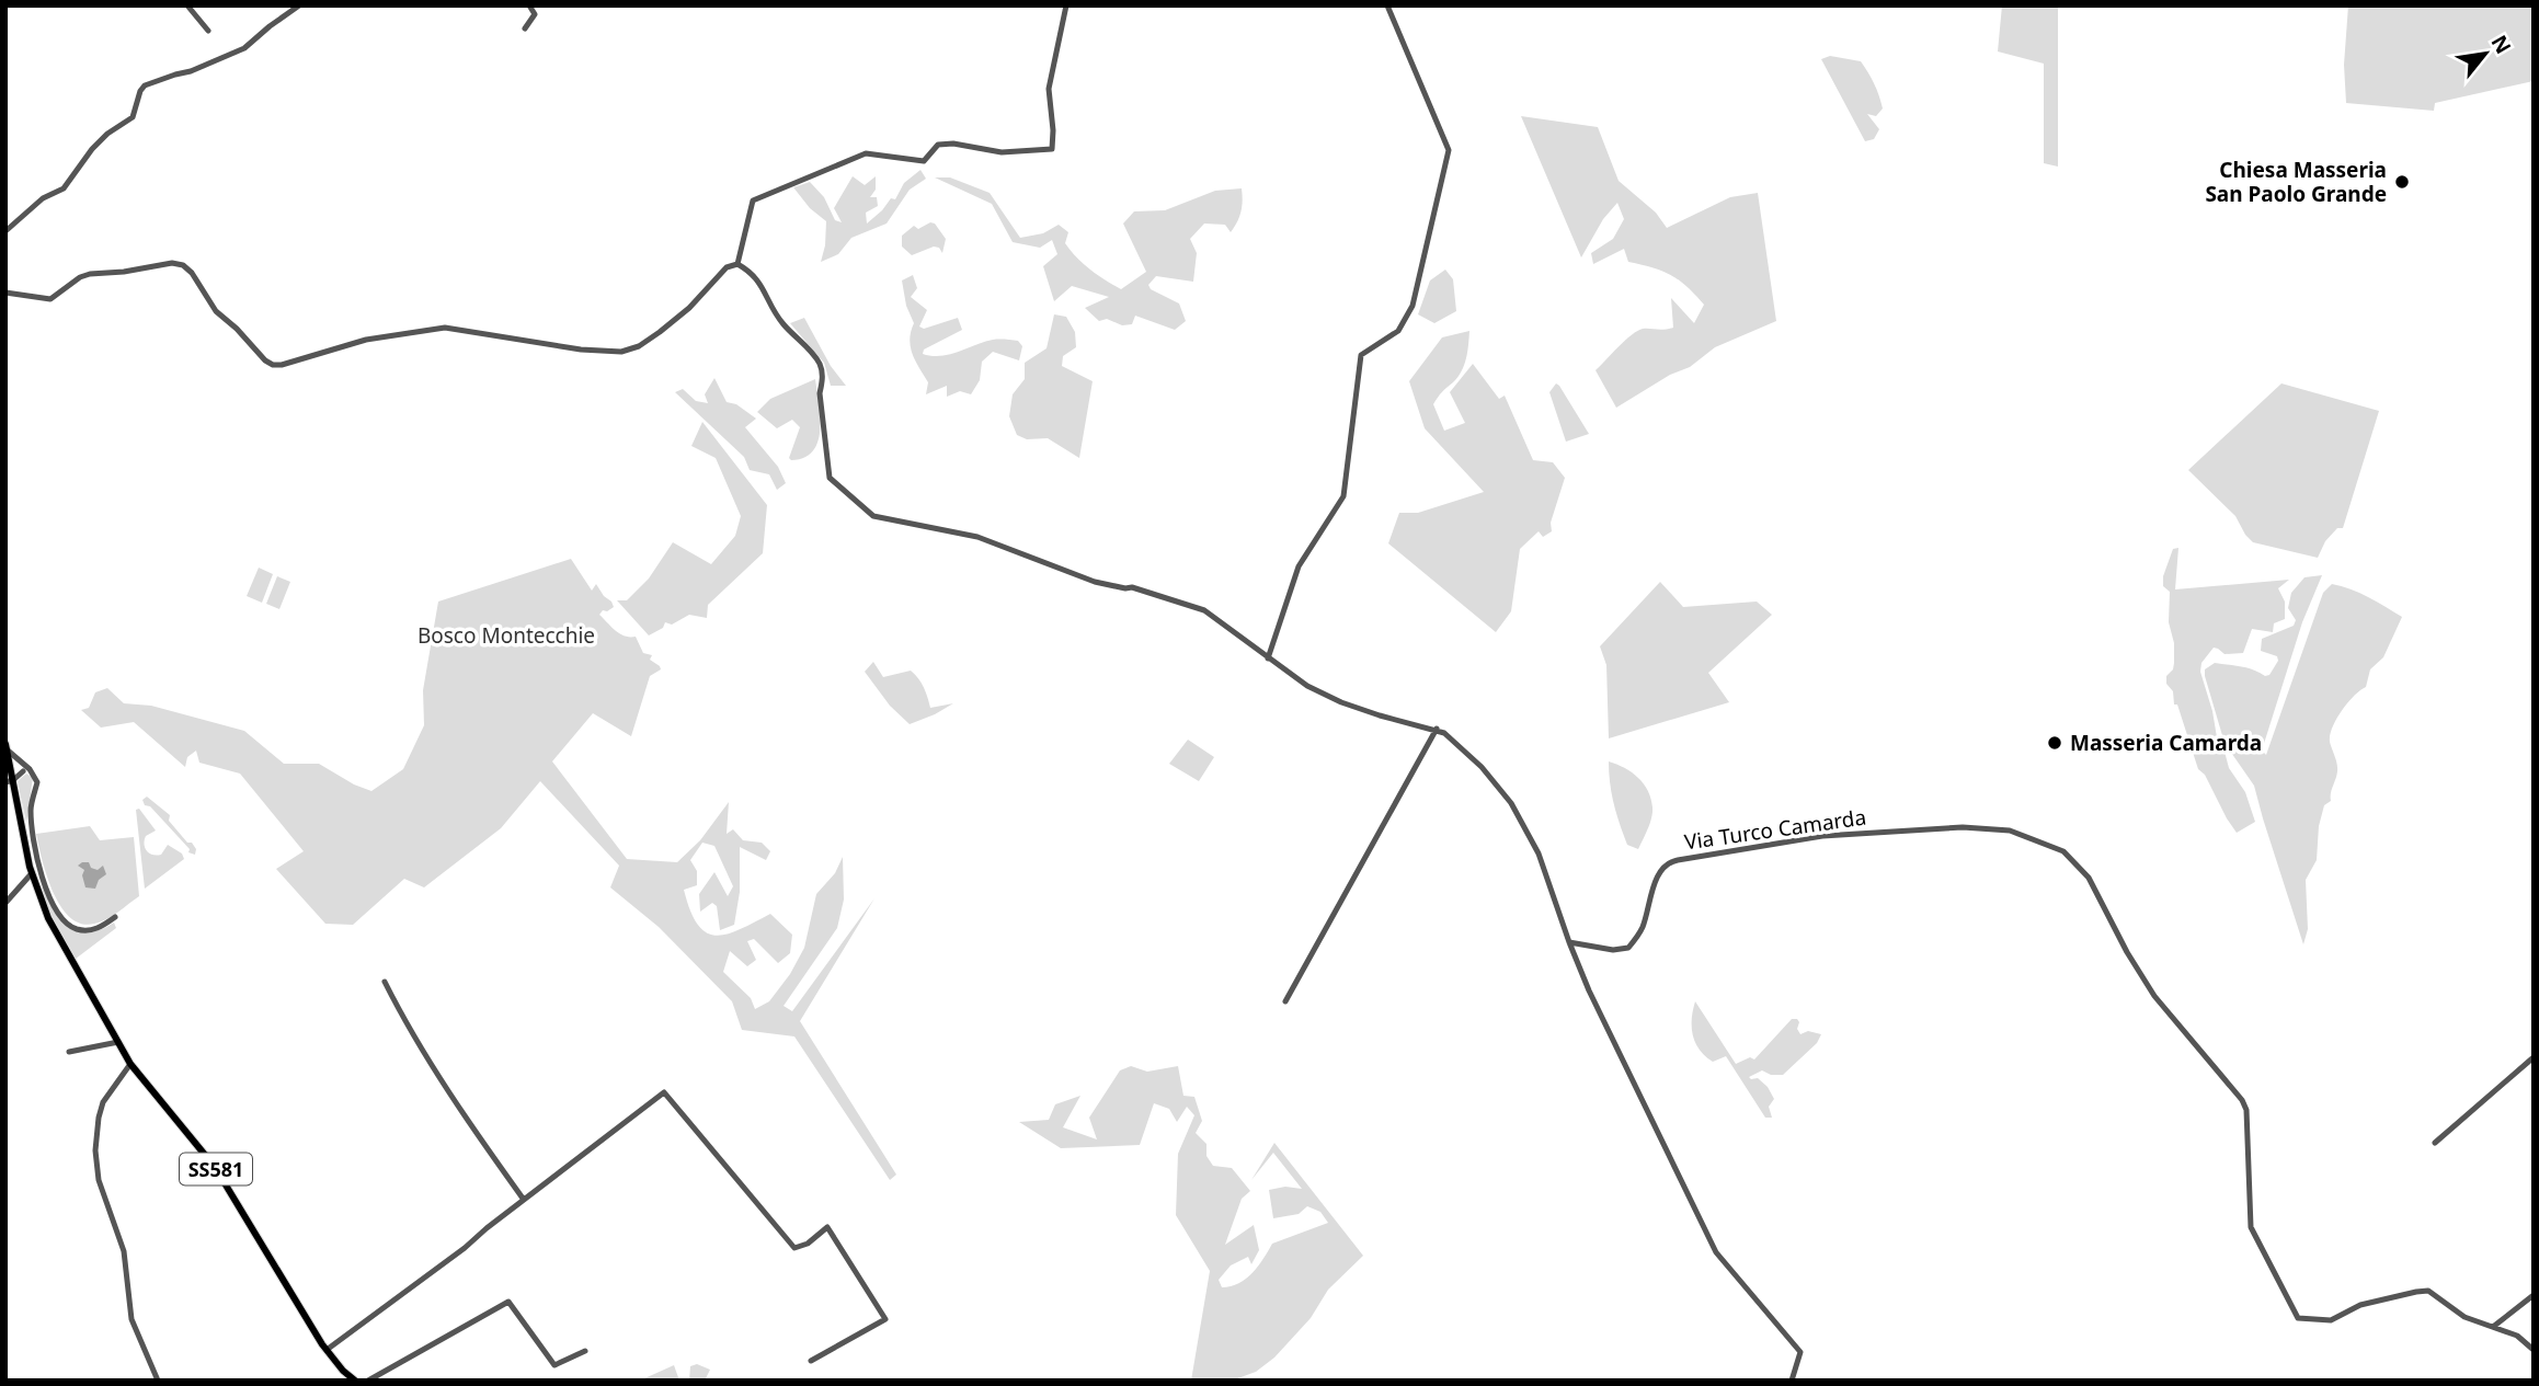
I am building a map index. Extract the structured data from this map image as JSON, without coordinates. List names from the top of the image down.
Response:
{
  "streets": {
    "main road": ["SS581"],
    "street": ["Via Turco Camarda"]
  },
  "parks": ["Bosco Montecchie"],
  "places": ["Chiesa Masseria San Paolo Grande", "Masseria Camarda"],
  "north": "top right"
}
